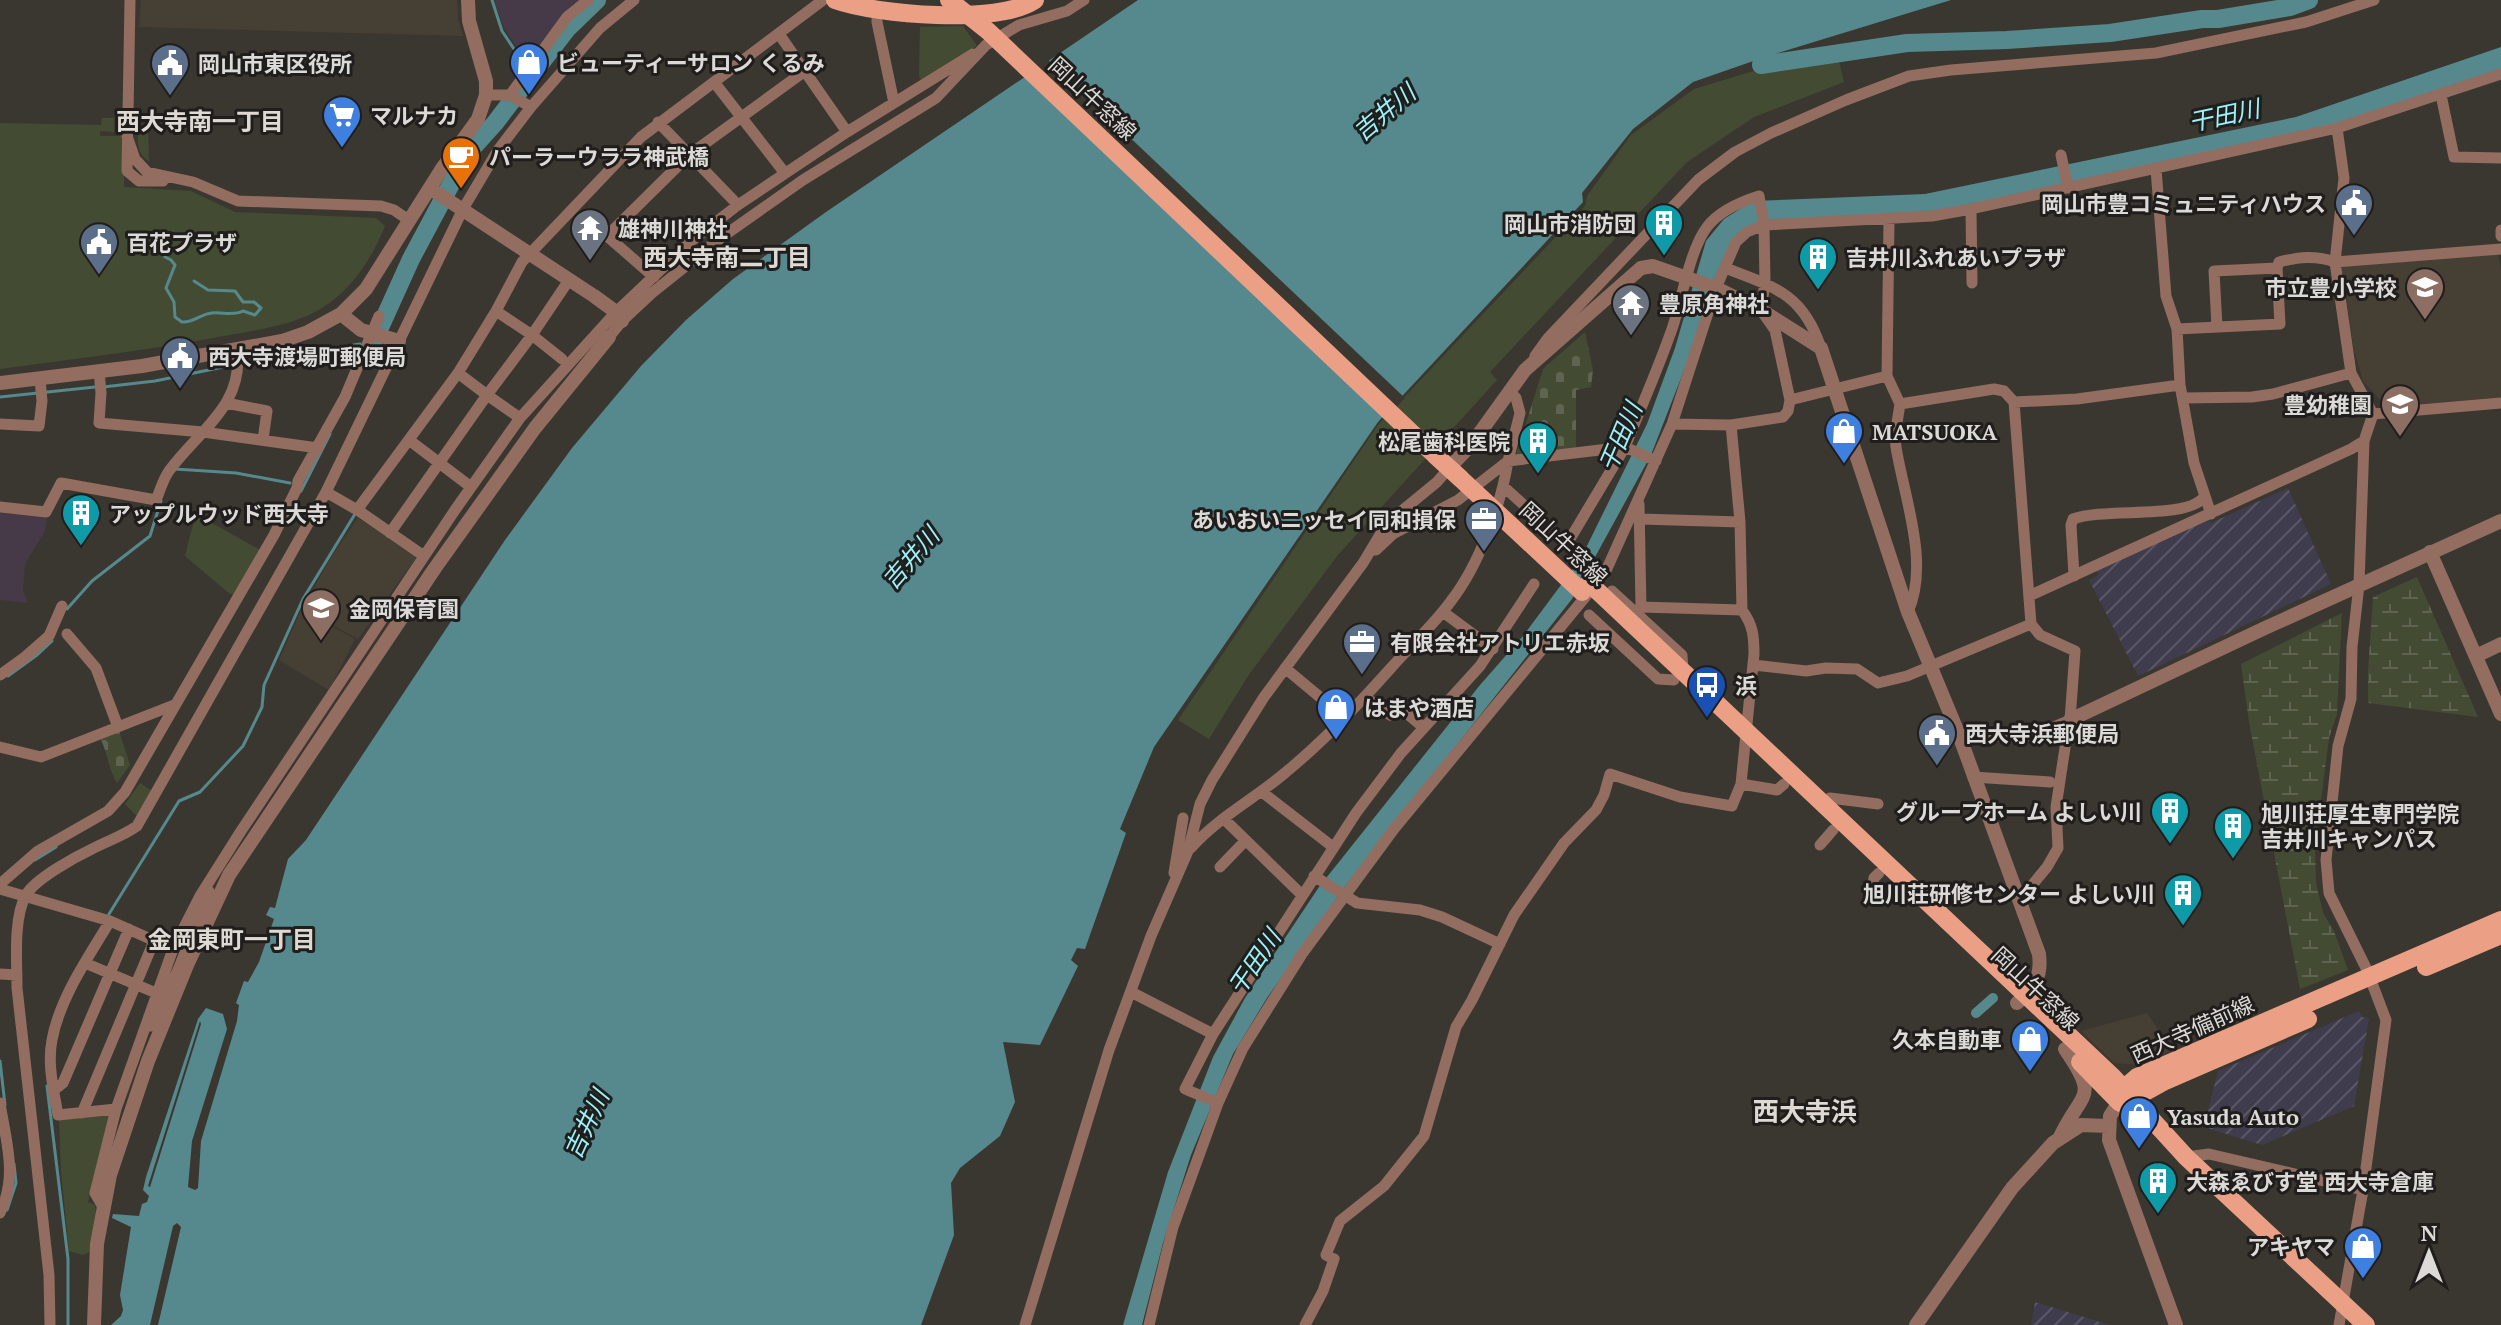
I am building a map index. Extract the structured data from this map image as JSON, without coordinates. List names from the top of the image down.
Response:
{
  "streets": {
    "main road": ["岡山牛窓線", "西大寺備前線"]
  },
  "crossings": [
    ["岡山牛窓線", "西大寺備前線"]
  ],
  "districts": [
    "西大寺南一丁目",
    "西大寺南二丁目",
    "金岡東町一丁目",
    "西大寺浜"
  ],
  "water": ["吉井川", "干田川"],
  "places": {
    "shop": [
      "ビューティーサロン くるみ",
      "MATSUOKA",
      "はまや酒店",
      "久本自動車",
      "Yasuda Auto",
      "アキヤマ"
    ],
    "public building": [
      "岡山市東区役所",
      "岡山市豊コミュニティハウス",
      "百花プラザ",
      "西大寺渡場町郵便局",
      "西大寺浜郵便局"
    ],
    "supermarket": ["マルナカ"],
    "cafe": ["パーラーウララ神武橋"],
    "building": [
      "岡山市消防団",
      "吉井川ふれあいプラザ",
      "松尾歯科医院",
      "アップルウッド西大寺",
      "グループホーム よしい川",
      "旭川荘厚生専門学院 吉井川キャンパス",
      "旭川荘研修センター よしい川",
      "大森ゑびす堂 西大寺倉庫"
    ],
    "temple": ["雄神川神社", "豊原角神社"],
    "school or university": ["市立豊小学校", "豊幼稚園", "金岡保育園"],
    "office": ["あいおいニッセイ同和損保", "有限会社アトリエ赤坂"],
    "bus stop": ["浜"]
  },
  "north": "top"
}
